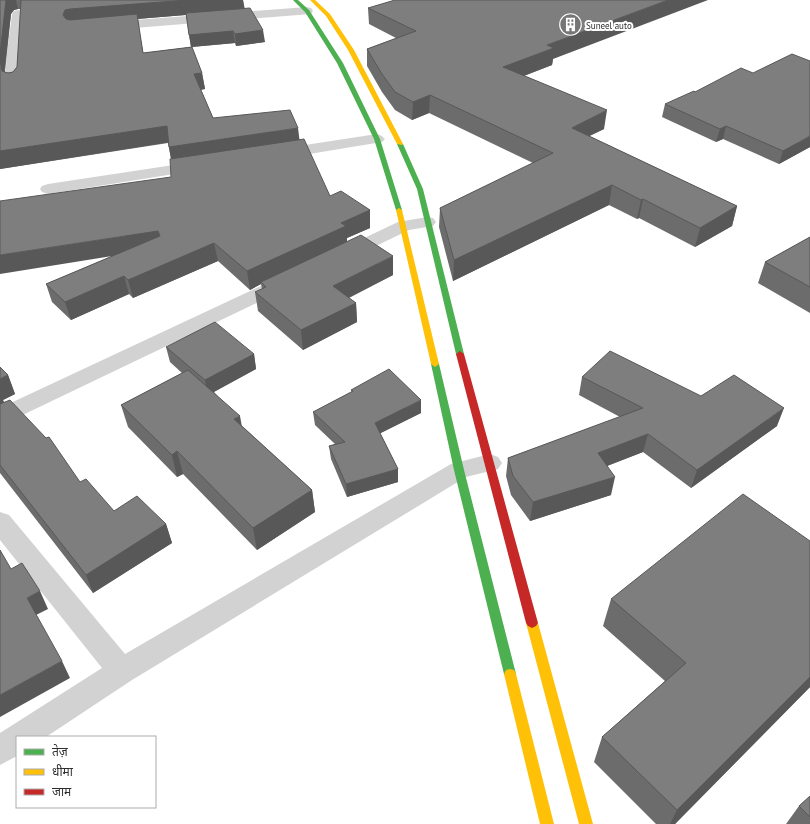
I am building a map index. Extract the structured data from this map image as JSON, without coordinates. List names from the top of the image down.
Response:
{
  "places": {
    "building": ["Suneel auto"]
  },
  "legend": ["तेज़", "धीमा", "जाम"]
}
